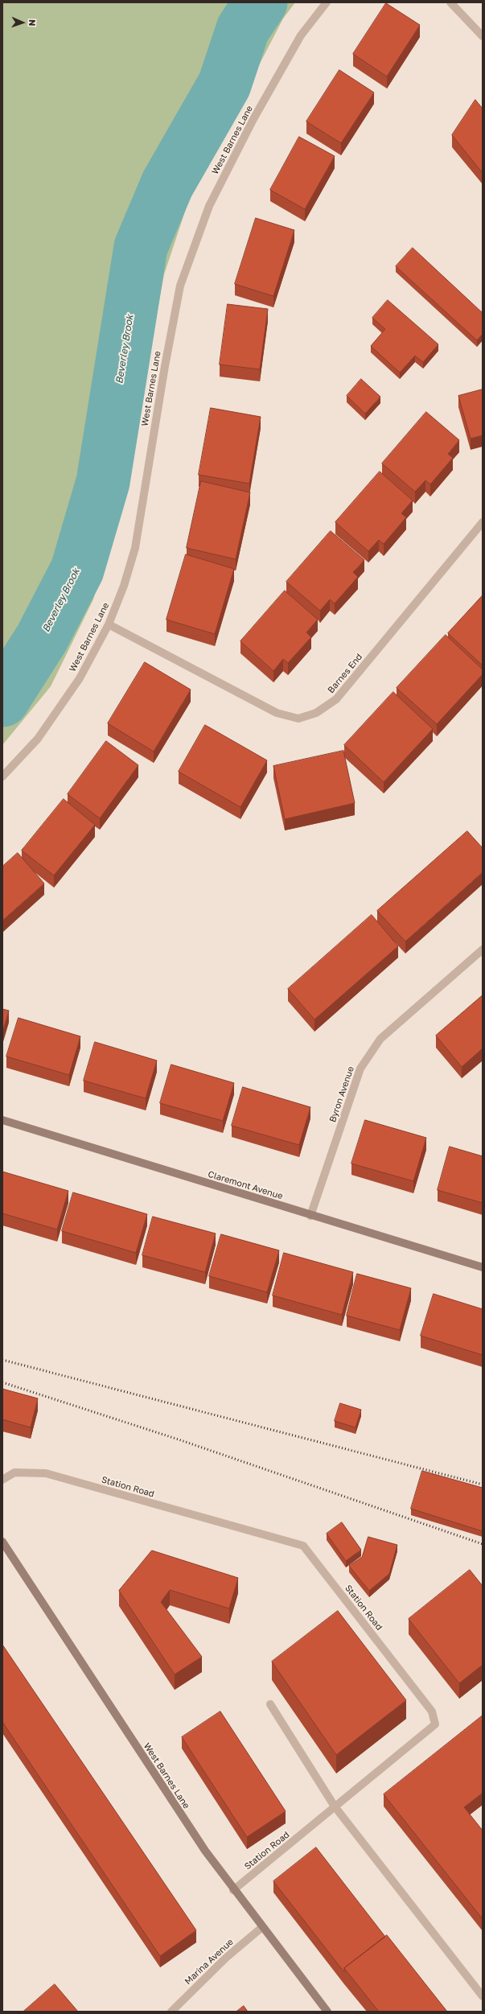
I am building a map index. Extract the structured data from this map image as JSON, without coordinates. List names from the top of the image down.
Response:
{
  "streets": {
    "street": [
      "West Barnes Lane",
      "Barnes End",
      "Byron Avenue",
      "Claremont Avenue",
      "Station Road",
      "Marina Avenue"
    ]
  },
  "crossings": [
    ["West Barnes Lane", "Barnes End"],
    ["West Barnes Lane", "Station Road"],
    ["West Barnes Lane", "Marina Avenue"],
    ["Byron Avenue", "Claremont Avenue"]
  ],
  "water": ["Beverley Brook"],
  "north": "right"
}
